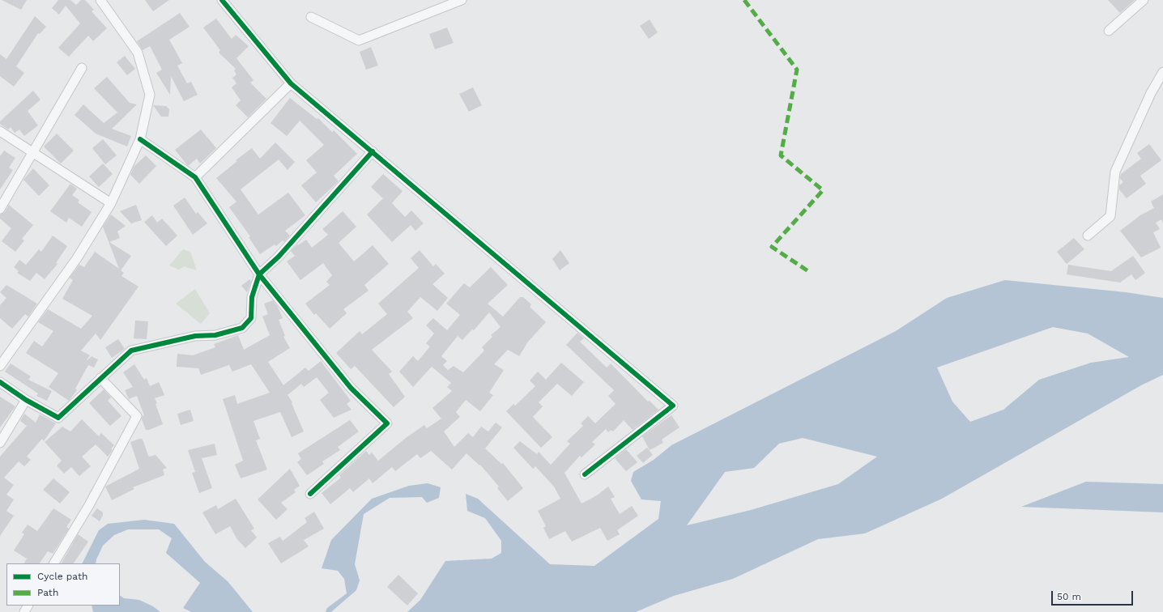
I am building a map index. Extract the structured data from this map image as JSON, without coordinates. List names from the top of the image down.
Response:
{
  "legend": ["Cycle path", "Path"],
  "scale_bar": "50 m"
}
